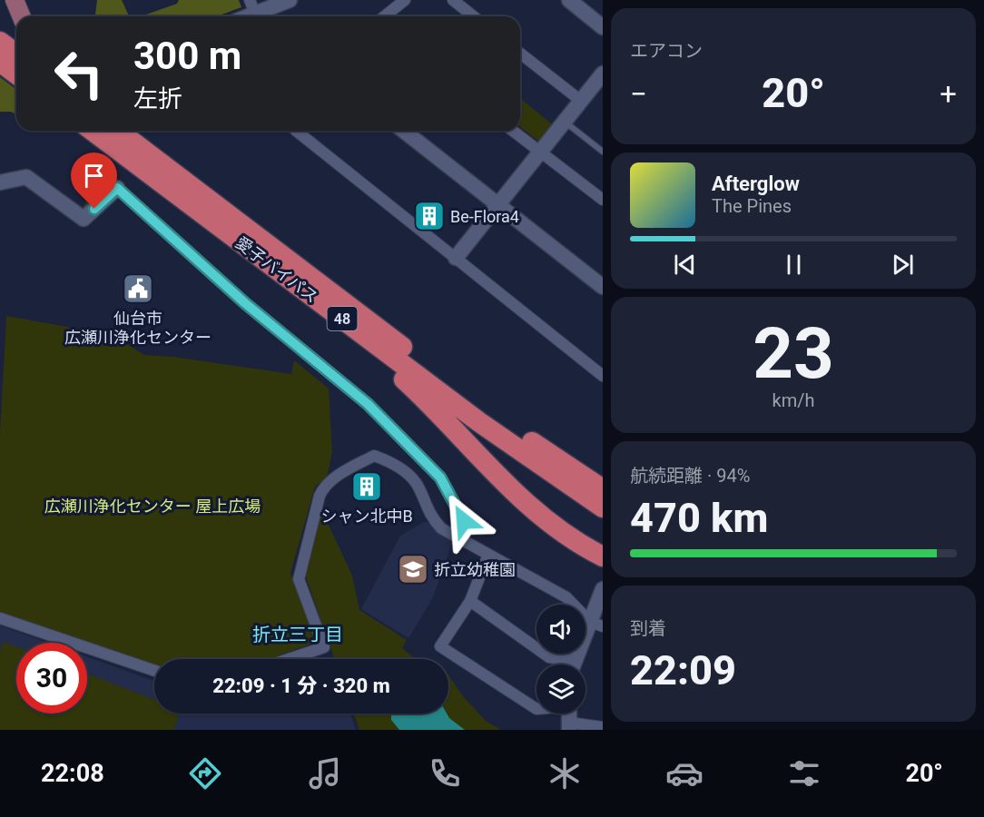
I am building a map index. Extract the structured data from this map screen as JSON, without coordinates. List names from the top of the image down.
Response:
{
  "streets": {
    "highway": ["愛子バイパス", "48"]
  },
  "districts": ["折立三丁目"],
  "parks": ["広瀬川浄化センター 屋上広場"],
  "places": {
    "building": ["Be-Flora4", "シャン北中B"],
    "public building": ["仙台市 広瀬川浄化センター"],
    "school or university": ["折立幼稚園"]
  },
  "page": {
    "tile": [
      "エアコン",
      ["23", "km/h"],
      ["航続距離 · 94%", "470 km"],
      ["到着", "22:09"]
    ],
    "turn": ["300 m", "左折"],
    "heat": ["−", "20°", "+"],
    "song": ["Afterglow", "The Pines"],
    "limit": "30",
    "trip": "22:09 · 1 分 · 320 m",
    "tabs": ["22:08", "20°"]
  }
}
